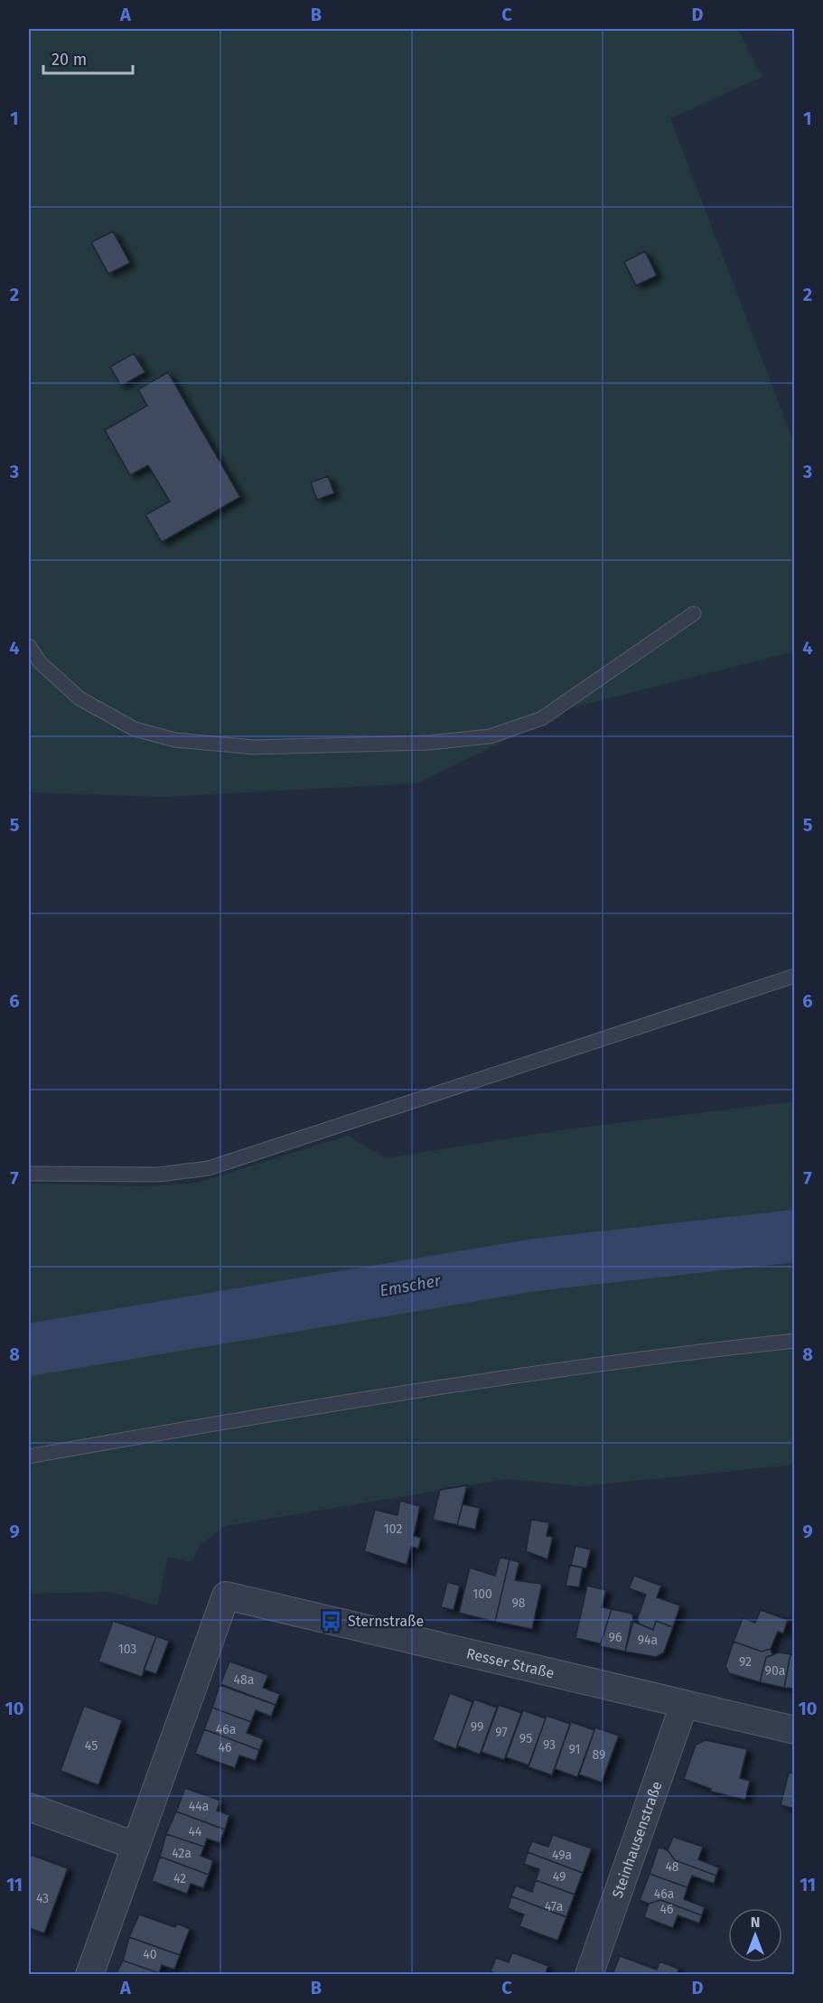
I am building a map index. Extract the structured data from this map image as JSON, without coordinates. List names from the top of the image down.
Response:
{
  "streets": {
    "street": ["Resser Straße", "Steinhausenstraße"]
  },
  "crossings": [
    ["Resser Straße", "Steinhausenstraße"]
  ],
  "water": ["Emscher"],
  "places": {
    "bus stop": ["Sternstraße"]
  },
  "house_numbers": [
    "102",
    "100",
    "98",
    "96",
    "94a",
    "103",
    "92",
    "90a",
    "48a",
    "99",
    "46a",
    "97",
    "95",
    "93",
    "45",
    "46",
    "91",
    "89",
    "44a",
    "44",
    "42a",
    "49a",
    "48",
    "49",
    "42",
    "46a",
    "43",
    "47a",
    "46",
    "40"
  ],
  "scale_bar": "20 m",
  "north": "top",
  "grid": {
    "columns": [
      "A",
      "B",
      "C",
      "D"
    ],
    "rows": [
      "1",
      "2",
      "3",
      "4",
      "5",
      "6",
      "7",
      "8",
      "9",
      "10",
      "11"
    ]
  }
}
